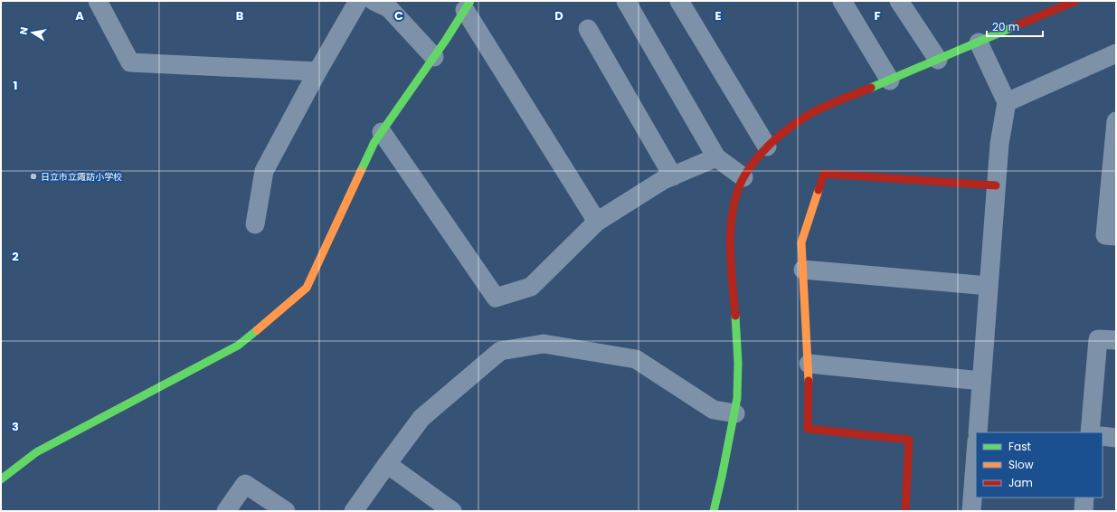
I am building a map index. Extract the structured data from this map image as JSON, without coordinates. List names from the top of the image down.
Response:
{
  "places": ["日立市立諏訪小学校"],
  "legend": ["Fast", "Slow", "Jam"],
  "scale_bar": "20 m",
  "north": "left",
  "grid": {
    "columns": [
      "A",
      "B",
      "C",
      "D",
      "E",
      "F"
    ],
    "rows": ["1", "2", "3"]
  }
}
